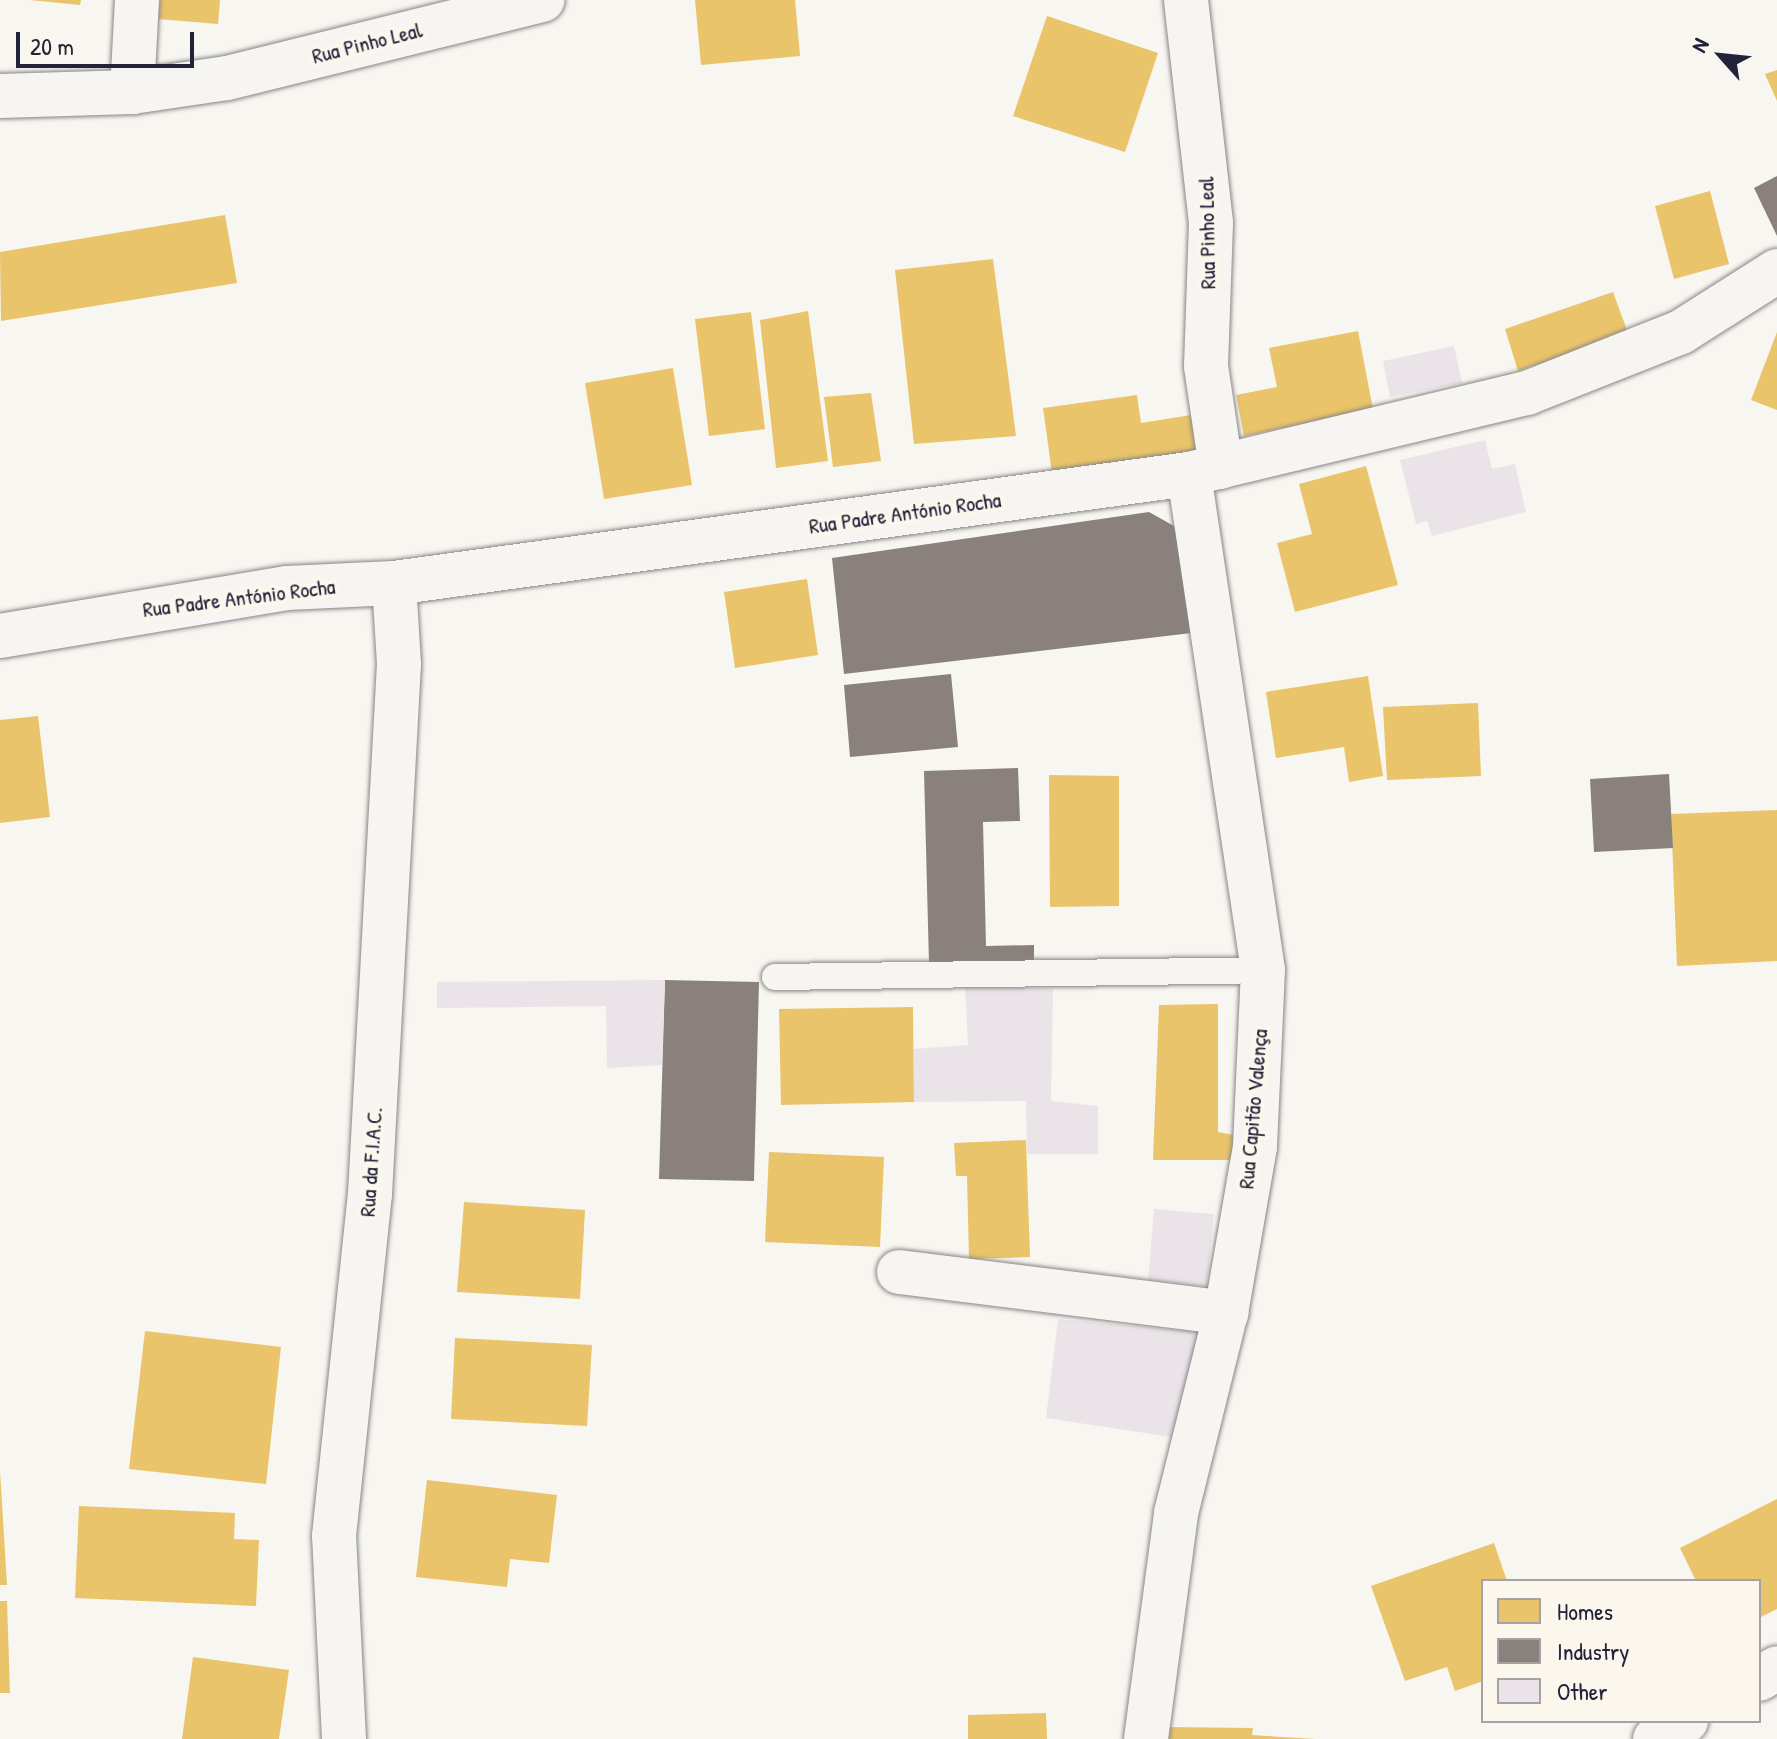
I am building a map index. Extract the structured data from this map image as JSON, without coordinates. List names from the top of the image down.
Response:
{
  "streets": {
    "street": [
      "Rua Pinho Leal",
      "Rua Padre António Rocha",
      "Rua Capitão Valença",
      "Rua da F.I.A.C."
    ]
  },
  "crossings": [
    ["Rua Pinho Leal", "Rua Padre António Rocha"],
    ["Rua Pinho Leal", "Rua Capitão Valença"],
    ["Rua Padre António Rocha", "Rua Capitão Valença"],
    ["Rua Padre António Rocha", "Rua da F.I.A.C."]
  ],
  "legend": ["Homes", "Industry", "Other"],
  "scale_bar": "20 m",
  "north": "top left"
}
